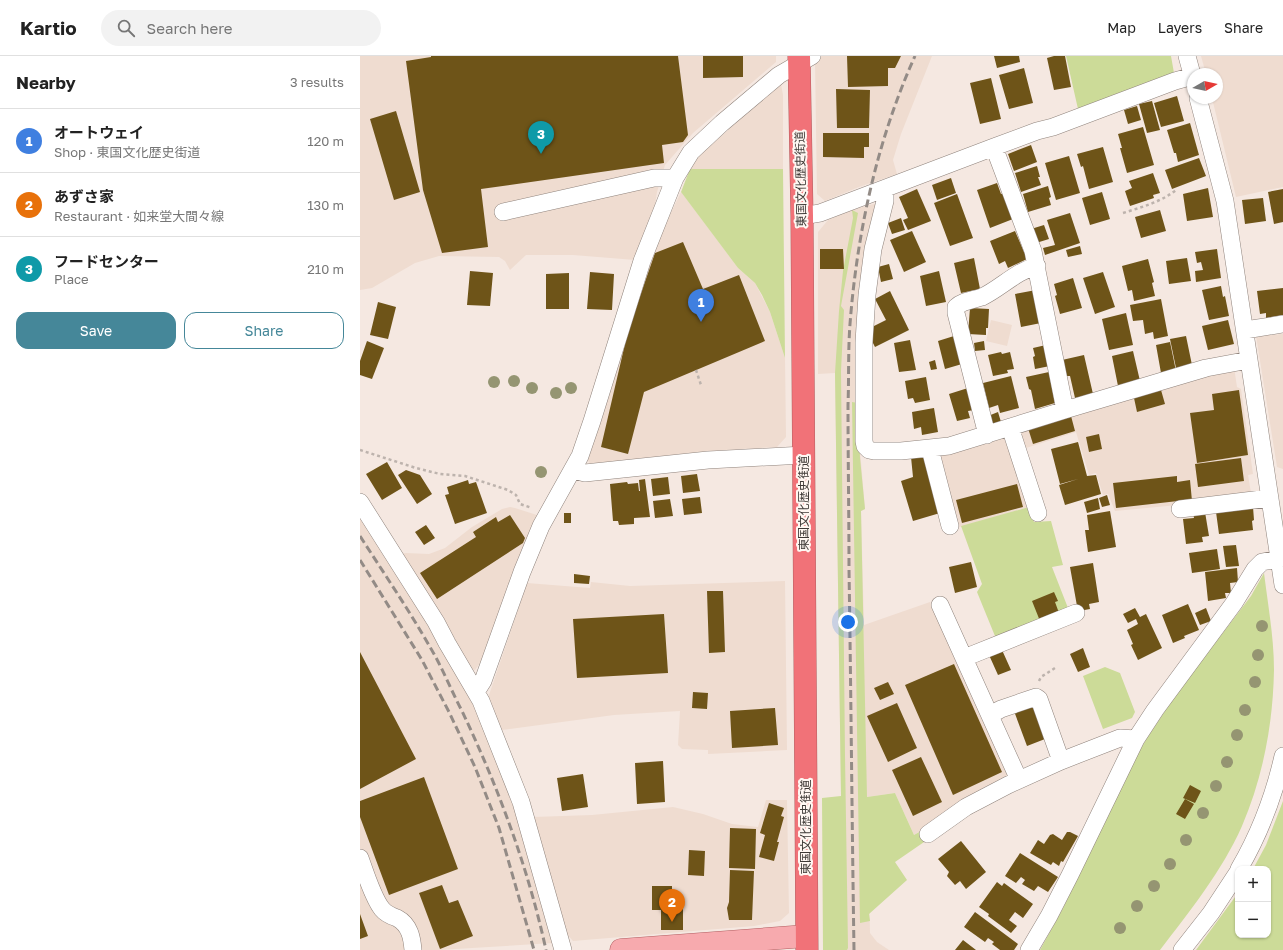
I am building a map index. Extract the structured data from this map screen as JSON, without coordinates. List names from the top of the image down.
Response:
{
  "streets": {
    "highway": ["東国文化歴史街道"]
  },
  "north": "right",
  "page": {
    "header": "Kartio",
    "search": "Search here",
    "nav": ["Map", "Layers", "Share"],
    "heading": ["Nearby", "3 results"],
    "list": [
      {
        "mark": "1",
        "name": "オートウェイ",
        "note": "Shop · 東国文化歴史街道",
        "value": "120 m"
      },
      {
        "mark": "2",
        "name": "あずさ家",
        "note": "Restaurant · 如来堂大間々線",
        "value": "130 m"
      },
      {
        "mark": "3",
        "name": "フードセンター",
        "note": "Place",
        "value": "210 m"
      }
    ],
    "pins": ["3", "1", "2"],
    "buttons": ["Save", "Share"],
    "map_buttons": ["+", "−"]
  }
}
